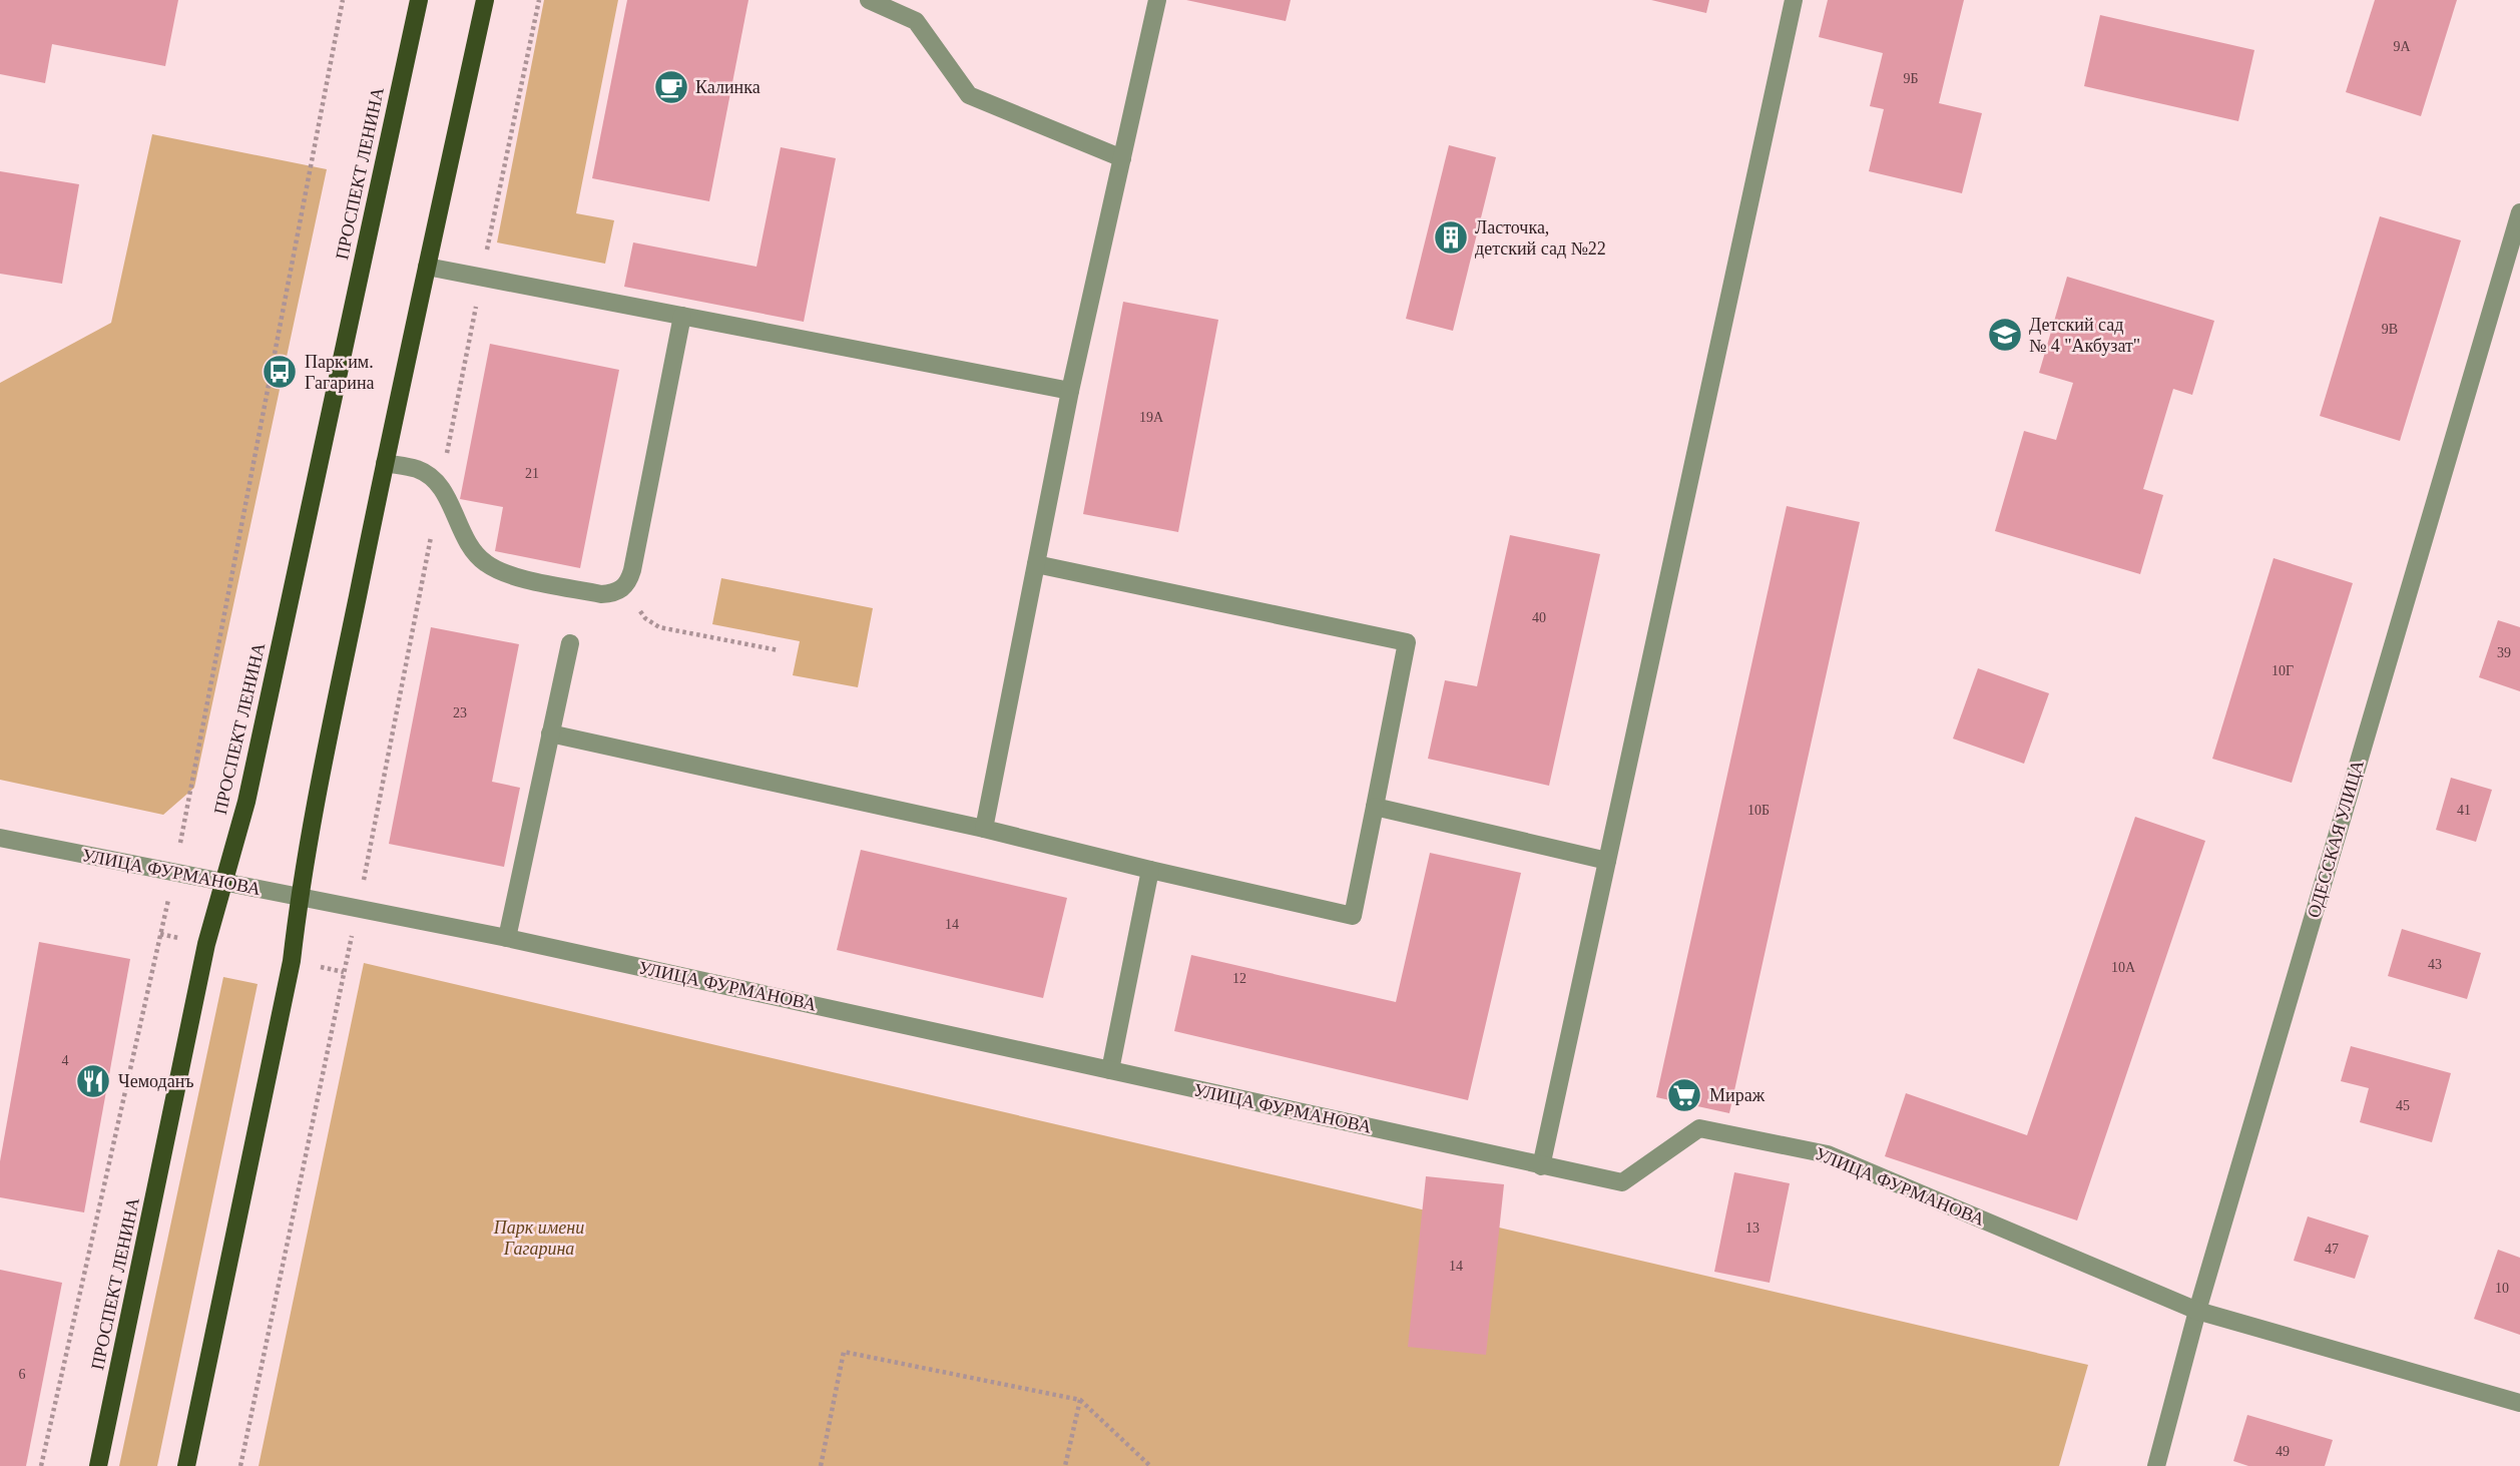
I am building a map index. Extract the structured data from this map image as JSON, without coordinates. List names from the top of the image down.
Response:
{
  "streets": {
    "main road": ["ПРОСПЕКТ ЛЕНИНА"],
    "street": ["ОДЕССКАЯ УЛИЦА", "УЛИЦА ФУРМАНОВА"]
  },
  "crossings": [
    ["ПРОСПЕКТ ЛЕНИНА", "УЛИЦА ФУРМАНОВА"],
    ["ОДЕССКАЯ УЛИЦА", "УЛИЦА ФУРМАНОВА"]
  ],
  "parks": ["Парк имени Гагарина"],
  "places": {
    "cafe": ["Калинка"],
    "building": ["Ласточка, детский сад №22"],
    "school or university": ["Детский сад № 4 \"Акбузат\""],
    "bus stop": ["Парк им. Гагарина"],
    "restaurant": ["Чемоданъ"],
    "supermarket": ["Мираж"]
  },
  "house_numbers": [
    "9А",
    "9Б",
    "9В",
    "19А",
    "21",
    "40",
    "39",
    "10Г",
    "23",
    "10Б",
    "41",
    "14",
    "43",
    "10А",
    "12",
    "4",
    "45",
    "13",
    "47",
    "14",
    "10",
    "6",
    "49"
  ]
}
